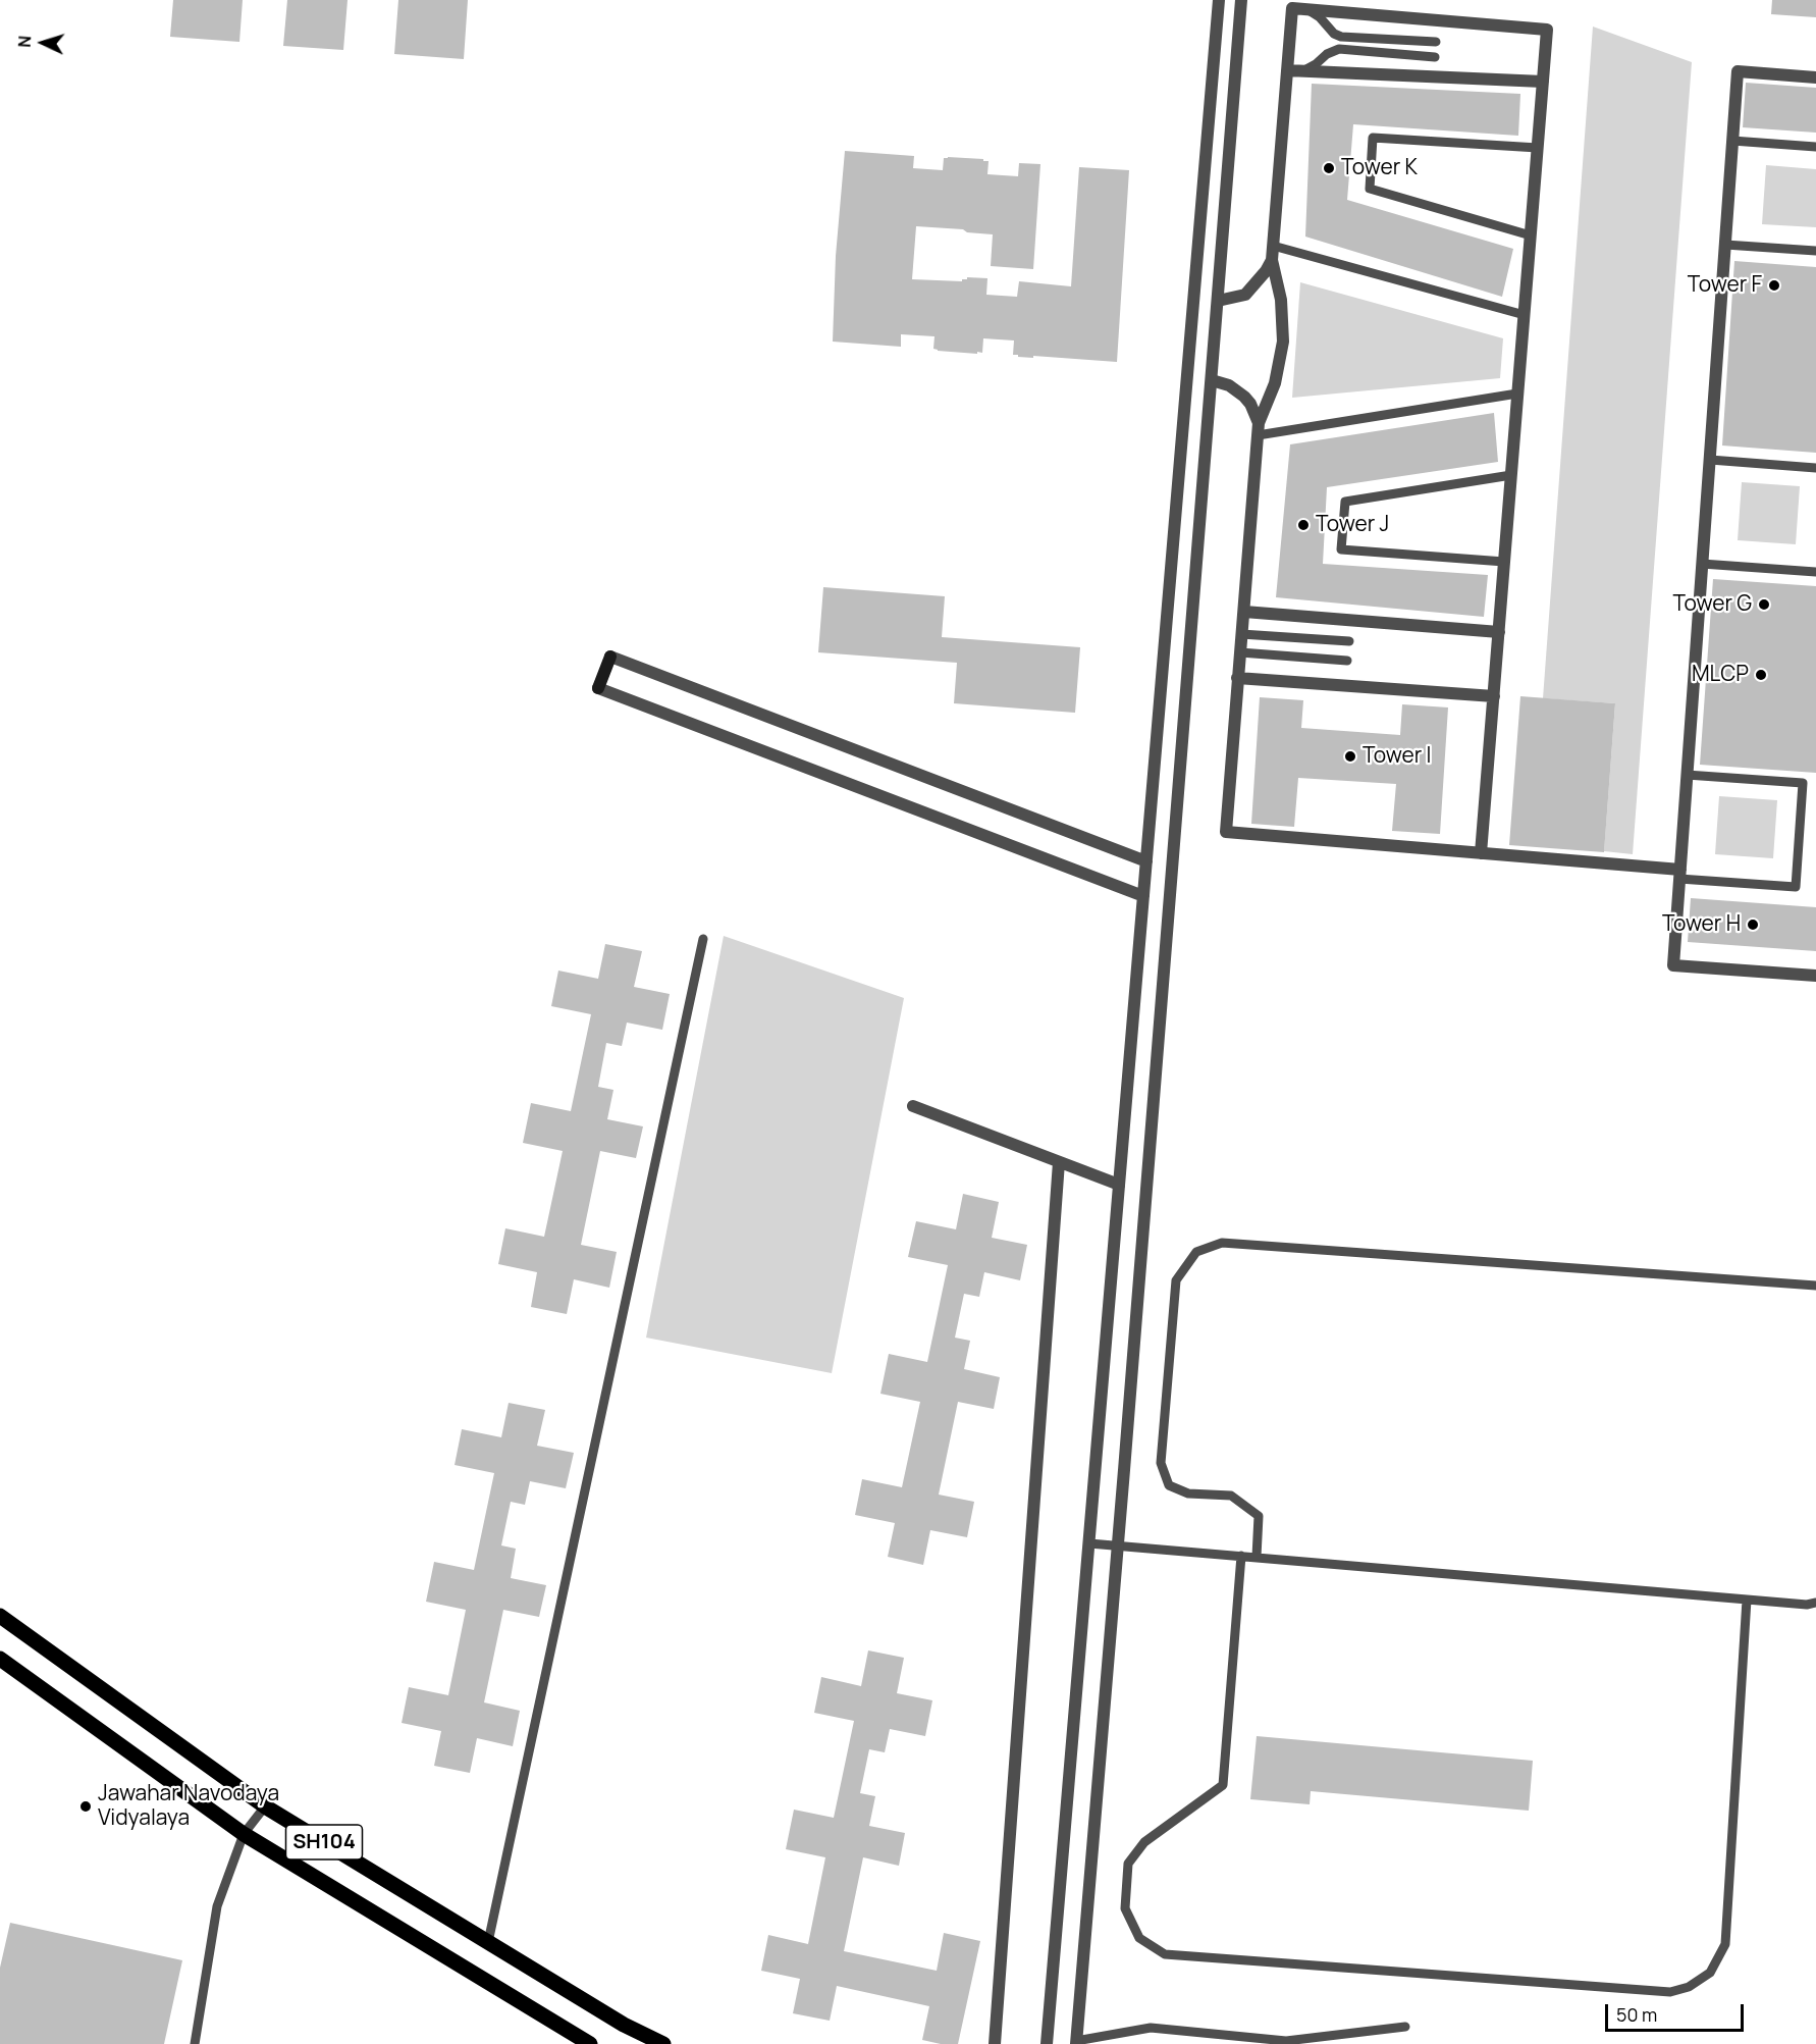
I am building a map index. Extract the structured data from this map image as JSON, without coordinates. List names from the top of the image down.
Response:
{
  "streets": {
    "main road": ["SH104"]
  },
  "places": [
    "Tower K",
    "Tower F",
    "Tower J",
    "Tower G",
    "MLCP",
    "Tower I",
    "Tower H",
    "Jawahar Navodaya Vidyalaya"
  ],
  "scale_bar": "50 m",
  "north": "left"
}
